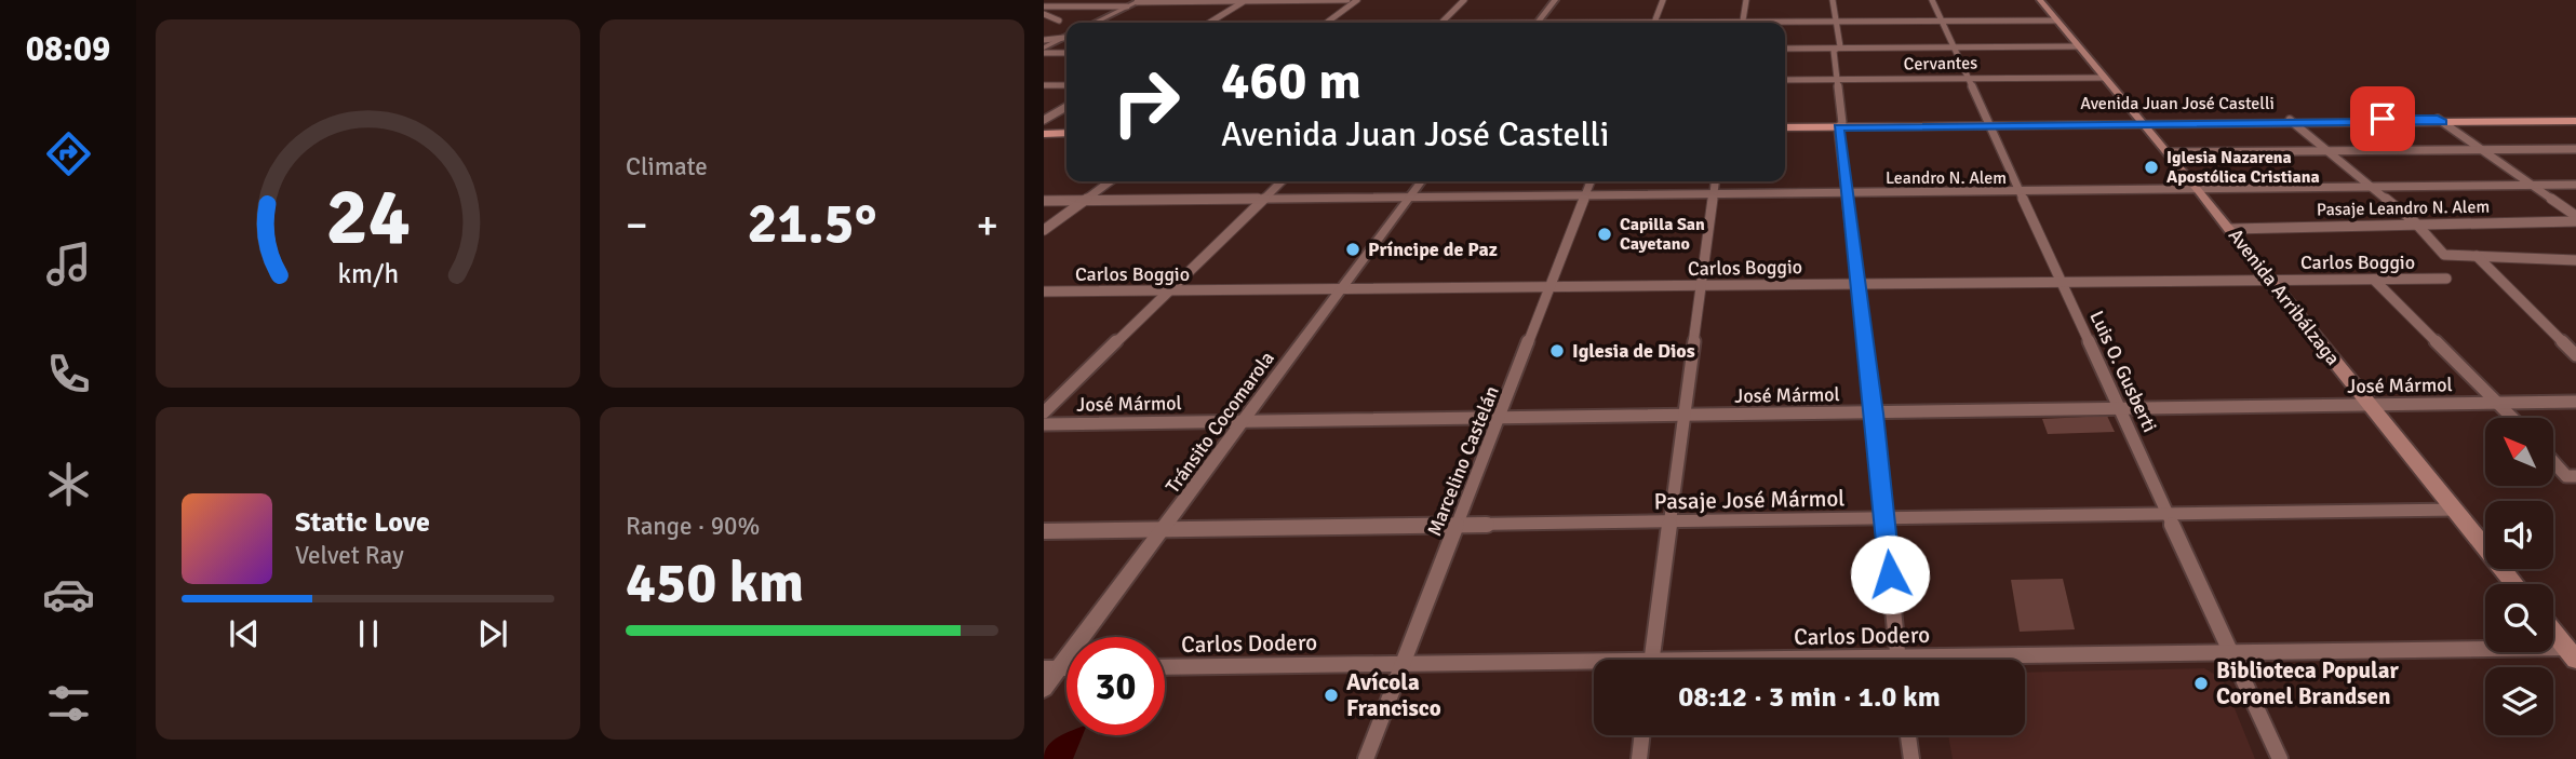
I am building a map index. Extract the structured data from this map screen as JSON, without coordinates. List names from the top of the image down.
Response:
{
  "streets": {
    "main road": ["Avenida Juan José Castelli", "Avenida Arribálzaga"],
    "street": [
      "Cervantes",
      "Leandro N. Alem",
      "Pasaje Leandro N. Alem",
      "Carlos Boggio",
      "Luis O. Gusberti",
      "José Mármol",
      "Tránsito Cocomarola",
      "Marcelino Castelán",
      "Pasaje José Mármol",
      "Carlos Dodero"
    ]
  },
  "crossings": [
    ["Cervantes", "Avenida Arribálzaga"],
    ["Cervantes", "Luis O. Gusberti"],
    ["Avenida Juan José Castelli", "Avenida Arribálzaga"],
    ["Avenida Juan José Castelli", "Luis O. Gusberti"],
    ["Leandro N. Alem", "Avenida Arribálzaga"],
    ["Leandro N. Alem", "Luis O. Gusberti"],
    ["Leandro N. Alem", "Tránsito Cocomarola"],
    ["Leandro N. Alem", "Marcelino Castelán"],
    ["Pasaje Leandro N. Alem", "Avenida Arribálzaga"],
    ["Carlos Boggio", "Avenida Arribálzaga"],
    ["Carlos Boggio", "Luis O. Gusberti"],
    ["Carlos Boggio", "Tránsito Cocomarola"],
    ["Carlos Boggio", "Marcelino Castelán"],
    ["Avenida Arribálzaga", "José Mármol"],
    ["Avenida Arribálzaga", "Pasaje José Mármol"],
    ["Luis O. Gusberti", "José Mármol"],
    ["Luis O. Gusberti", "Pasaje José Mármol"],
    ["Luis O. Gusberti", "Carlos Dodero"],
    ["José Mármol", "Tránsito Cocomarola"],
    ["José Mármol", "Marcelino Castelán"],
    ["Tránsito Cocomarola", "Pasaje José Mármol"],
    ["Marcelino Castelán", "Pasaje José Mármol"],
    ["Marcelino Castelán", "Carlos Dodero"]
  ],
  "places": [
    "Iglesia Nazarena Apostólica Cristiana",
    "Capilla San Cayetano",
    "Príncipe de Paz",
    "Iglesia de Dios",
    "Biblioteca Popular Coronel Brandsen",
    "Avícola Francisco"
  ],
  "north": "top left",
  "page": {
    "tabs": "08:09",
    "tile": [
      "Climate",
      ["Range · 90%", "450 km"]
    ],
    "turn": ["460 m", "Avenida Juan José Castelli"],
    "heat": ["−", "21.5°", "+"],
    "song": ["Static Love", "Velvet Ray"],
    "limit": "30",
    "trip": "08:12 · 3 min · 1.0 km",
    "gauge": ["24", "km/h"]
  }
}
